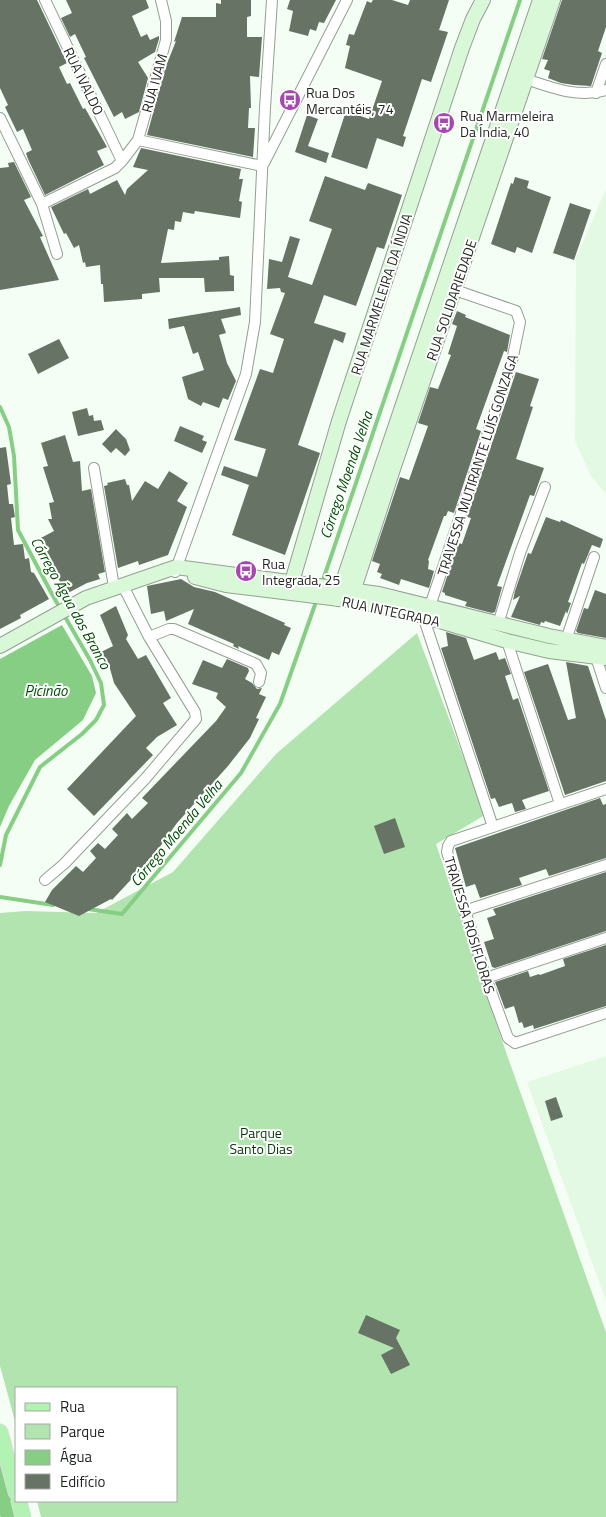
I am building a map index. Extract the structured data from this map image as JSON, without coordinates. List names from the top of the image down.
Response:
{
  "streets": {
    "main road": ["RUA MARMELEIRA DA ÍNDIA", "RUA SOLIDARIEDADE", "RUA INTEGRADA"],
    "street": [
      "RUA IVALDO",
      "RUA IVAM",
      "TRAVESSA MUTIRANTE LUÍS GONZAGA",
      "TRAVESSA ROSIFLORAS"
    ]
  },
  "crossings": [
    ["RUA IVALDO", "RUA IVAM"],
    ["RUA MARMELEIRA DA ÍNDIA", "RUA INTEGRADA"],
    ["RUA SOLIDARIEDADE", "TRAVESSA MUTIRANTE LUÍS GONZAGA"],
    ["RUA SOLIDARIEDADE", "RUA INTEGRADA"],
    ["TRAVESSA MUTIRANTE LUÍS GONZAGA", "RUA INTEGRADA"]
  ],
  "water": ["Córrego Moenda Velha", "Córrego Água dos Branco", "Picinão"],
  "parks": ["Parque Santo Dias"],
  "places": {
    "bus stop": ["Rua Dos Mercantéis, 74", "Rua Marmeleira Da Índia, 40", "Rua Integrada, 25"]
  },
  "legend": [
    "Rua",
    "Parque",
    "Água",
    "Edifício"
  ]
}
